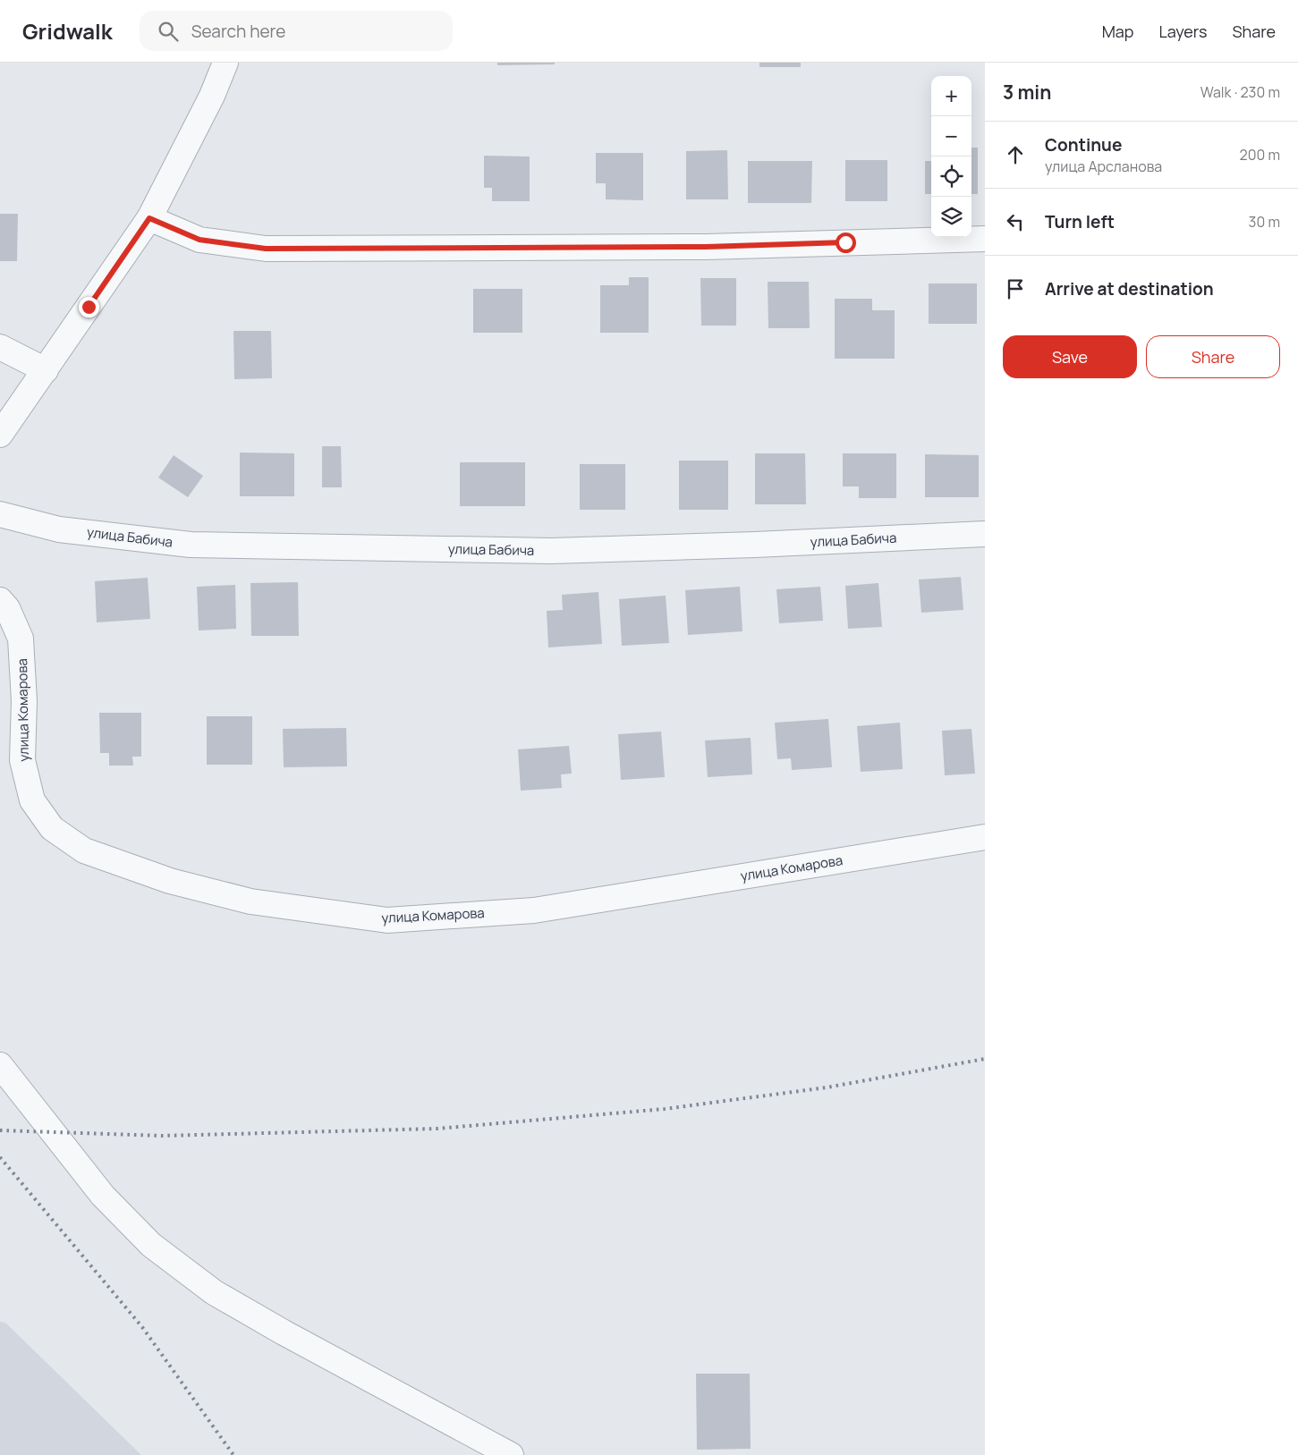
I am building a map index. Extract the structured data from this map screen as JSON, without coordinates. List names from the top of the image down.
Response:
{
  "streets": {
    "street": ["улица Бабича", "улица Комарова"]
  },
  "page": {
    "header": "Gridwalk",
    "search": "Search here",
    "nav": ["Map", "Layers", "Share"],
    "heading": ["3 min", "Walk · 230 m"],
    "map_buttons": ["+", "−"],
    "list": [
      ["Continue", "улица Арсланова", "200 m"],
      ["Turn left", "30 m"],
      "Arrive at destination"
    ],
    "buttons": ["Save", "Share"]
  }
}
